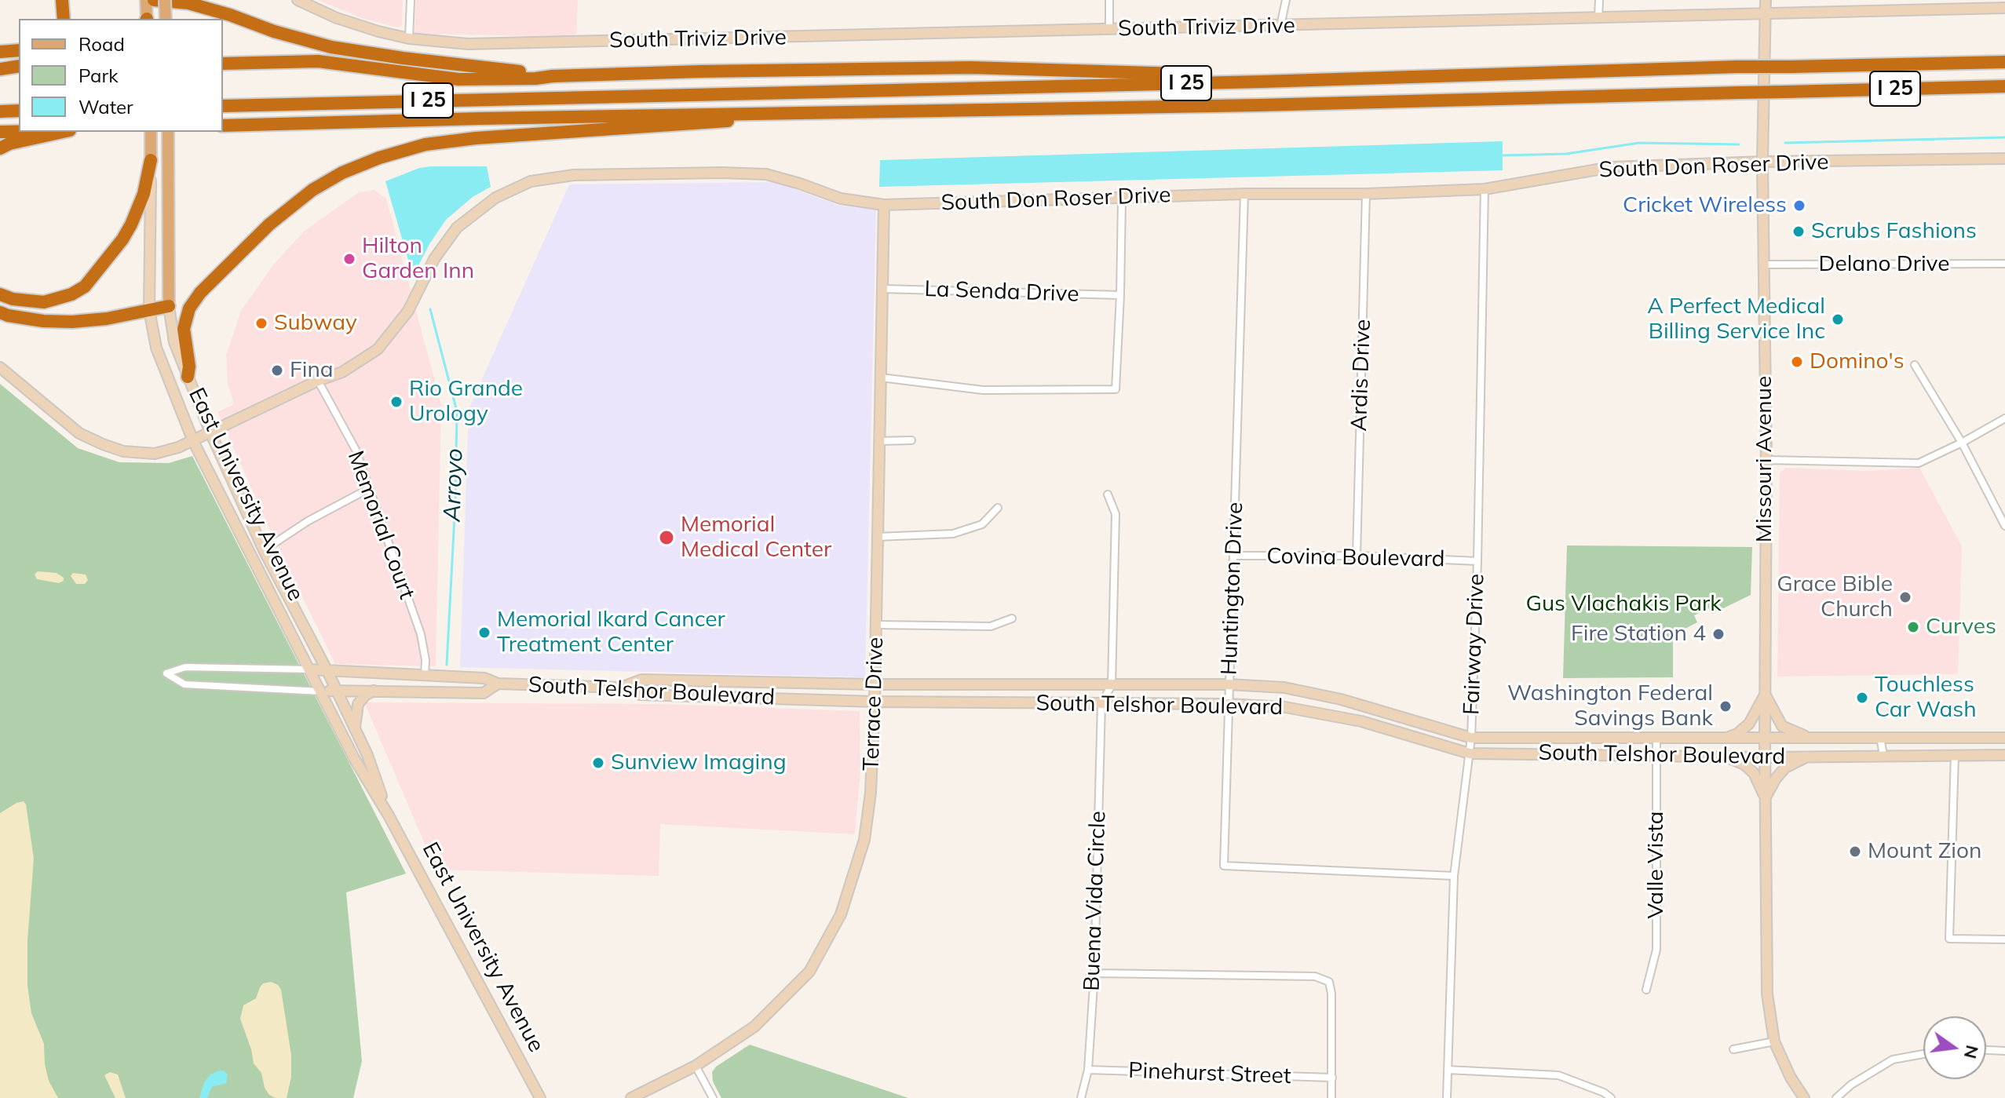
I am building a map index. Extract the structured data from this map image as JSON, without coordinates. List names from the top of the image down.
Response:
{
  "streets": {
    "highway": ["I 25"],
    "main road": [
      "South Triviz Drive",
      "South Don Roser Drive",
      "Missouri Avenue",
      "East University Avenue",
      "South Telshor Boulevard",
      "Terrace Drive"
    ],
    "street": [
      "Delano Drive",
      "La Senda Drive",
      "Ardis Drive",
      "Memorial Court",
      "Covina Boulevard",
      "Huntington Drive",
      "Fairway Drive",
      "Valle Vista",
      "Buena Vida Circle",
      "Pinehurst Street"
    ]
  },
  "crossings": [
    ["South Triviz Drive", "Missouri Avenue"],
    ["South Don Roser Drive", "Ardis Drive"],
    ["South Don Roser Drive", "Missouri Avenue"],
    ["South Don Roser Drive", "East University Avenue"],
    ["South Don Roser Drive", "Memorial Court"],
    ["South Don Roser Drive", "Huntington Drive"],
    ["South Don Roser Drive", "Fairway Drive"],
    ["South Don Roser Drive", "Terrace Drive"],
    ["Delano Drive", "Missouri Avenue"],
    ["La Senda Drive", "Terrace Drive"],
    ["Ardis Drive", "Covina Boulevard"],
    ["Missouri Avenue", "South Telshor Boulevard"],
    ["East University Avenue", "South Telshor Boulevard"],
    ["Memorial Court", "South Telshor Boulevard"],
    ["Covina Boulevard", "Huntington Drive"],
    ["Covina Boulevard", "Fairway Drive"],
    ["Huntington Drive", "Fairway Drive"],
    ["Huntington Drive", "South Telshor Boulevard"],
    ["Fairway Drive", "South Telshor Boulevard"],
    ["South Telshor Boulevard", "Terrace Drive"],
    ["South Telshor Boulevard", "Valle Vista"],
    ["South Telshor Boulevard", "Buena Vida Circle"],
    ["Buena Vida Circle", "Pinehurst Street"]
  ],
  "water": ["Arroyo"],
  "parks": ["Gus Vlachakis Park"],
  "places": [
    "Cricket Wireless",
    "Scrubs Fashions",
    "Hilton Garden Inn",
    "A Perfect Medical Billing Service Inc",
    "Subway",
    "Domino's",
    "Fina",
    "Rio Grande Urology",
    "Memorial Medical Center",
    "Grace Bible Church",
    "Curves",
    "Memorial Ikard Cancer Treatment Center",
    "Fire Station 4",
    "Touchless Car Wash",
    "Washington Federal Savings Bank",
    "Sunview Imaging",
    "Mount Zion"
  ],
  "legend": ["Road", "Park", "Water"],
  "north": "right"
}
